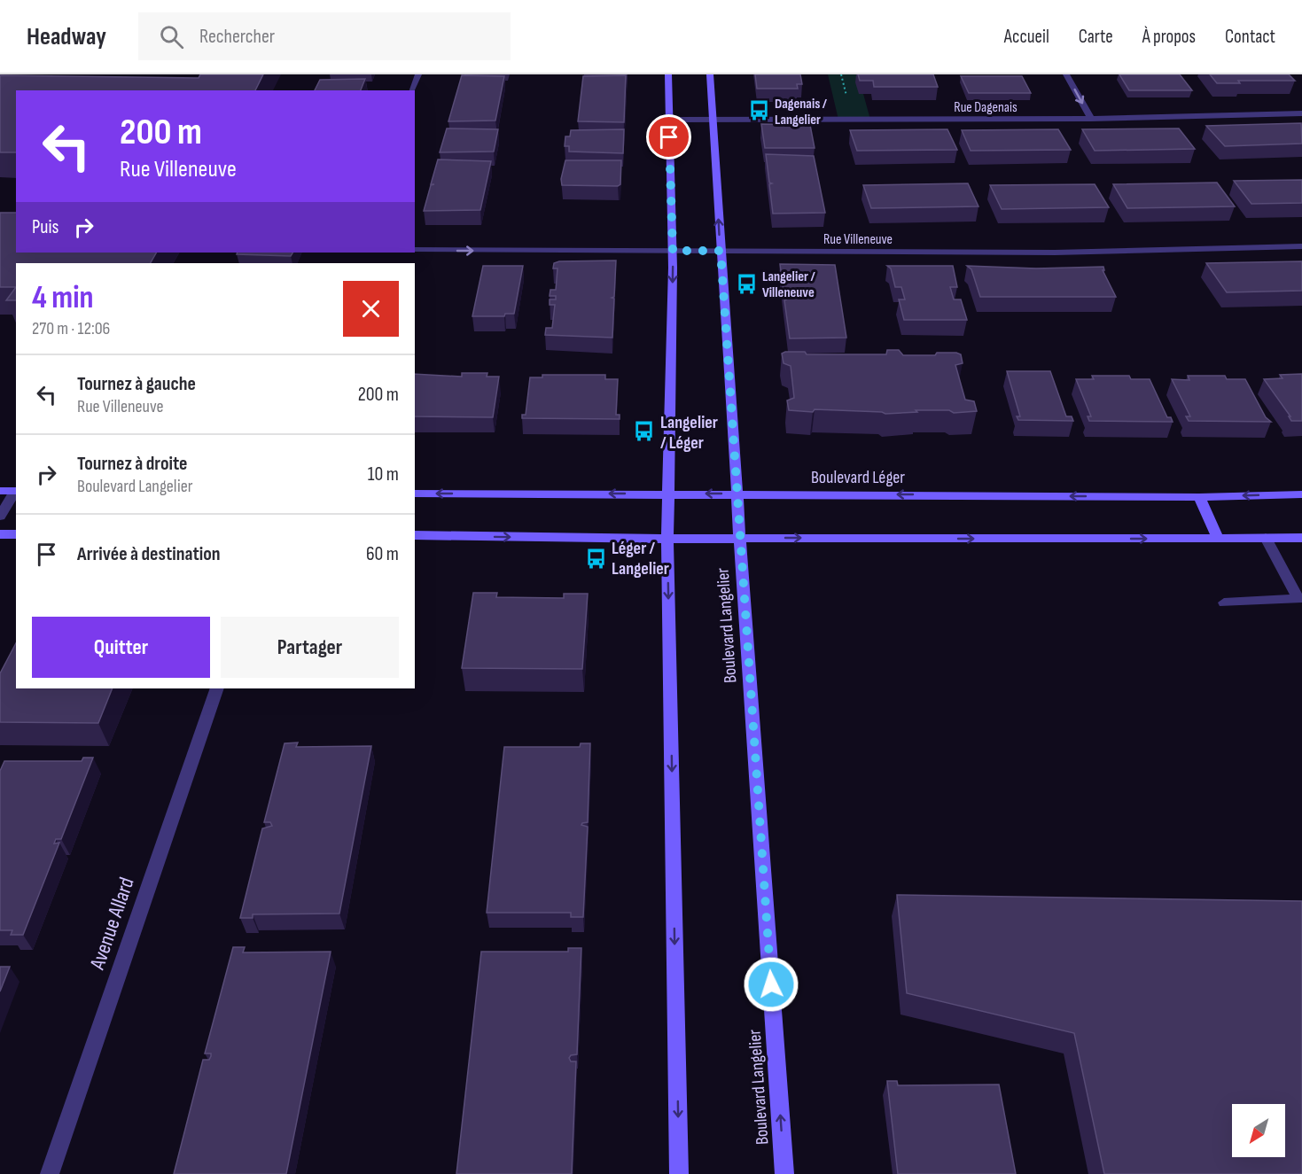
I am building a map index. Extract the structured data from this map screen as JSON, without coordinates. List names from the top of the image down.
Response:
{
  "streets": {
    "main road": ["Boulevard Léger", "Boulevard Langelier"],
    "street": ["Rue Dagenais", "Rue Villeneuve", "Avenue Allard"]
  },
  "crossings": [
    ["Rue Dagenais", "Boulevard Langelier"],
    ["Rue Villeneuve", "Boulevard Langelier"],
    ["Boulevard Léger", "Boulevard Langelier"]
  ],
  "places": {
    "bus stop": [
      "Dagenais / Langelier",
      "Langelier / Villeneuve",
      "Langelier / Léger",
      "Léger / Langelier"
    ]
  },
  "north": "bottom left",
  "page": {
    "header": "Headway",
    "search": "Rechercher",
    "nav": [
      "Accueil",
      "Carte",
      "À propos",
      "Contact"
    ],
    "turn": ["200 m", "Rue Villeneuve"],
    "then": "Puis",
    "heading": ["4 min", "270 m · 12:06"],
    "list": [
      {
        "name": "Tournez à gauche",
        "note": "Rue Villeneuve",
        "value": "200 m"
      },
      {
        "name": "Tournez à droite",
        "note": "Boulevard Langelier",
        "value": "10 m"
      },
      {
        "name": "Arrivée à destination",
        "value": "60 m"
      }
    ],
    "buttons": ["Quitter", "Partager"]
  }
}
